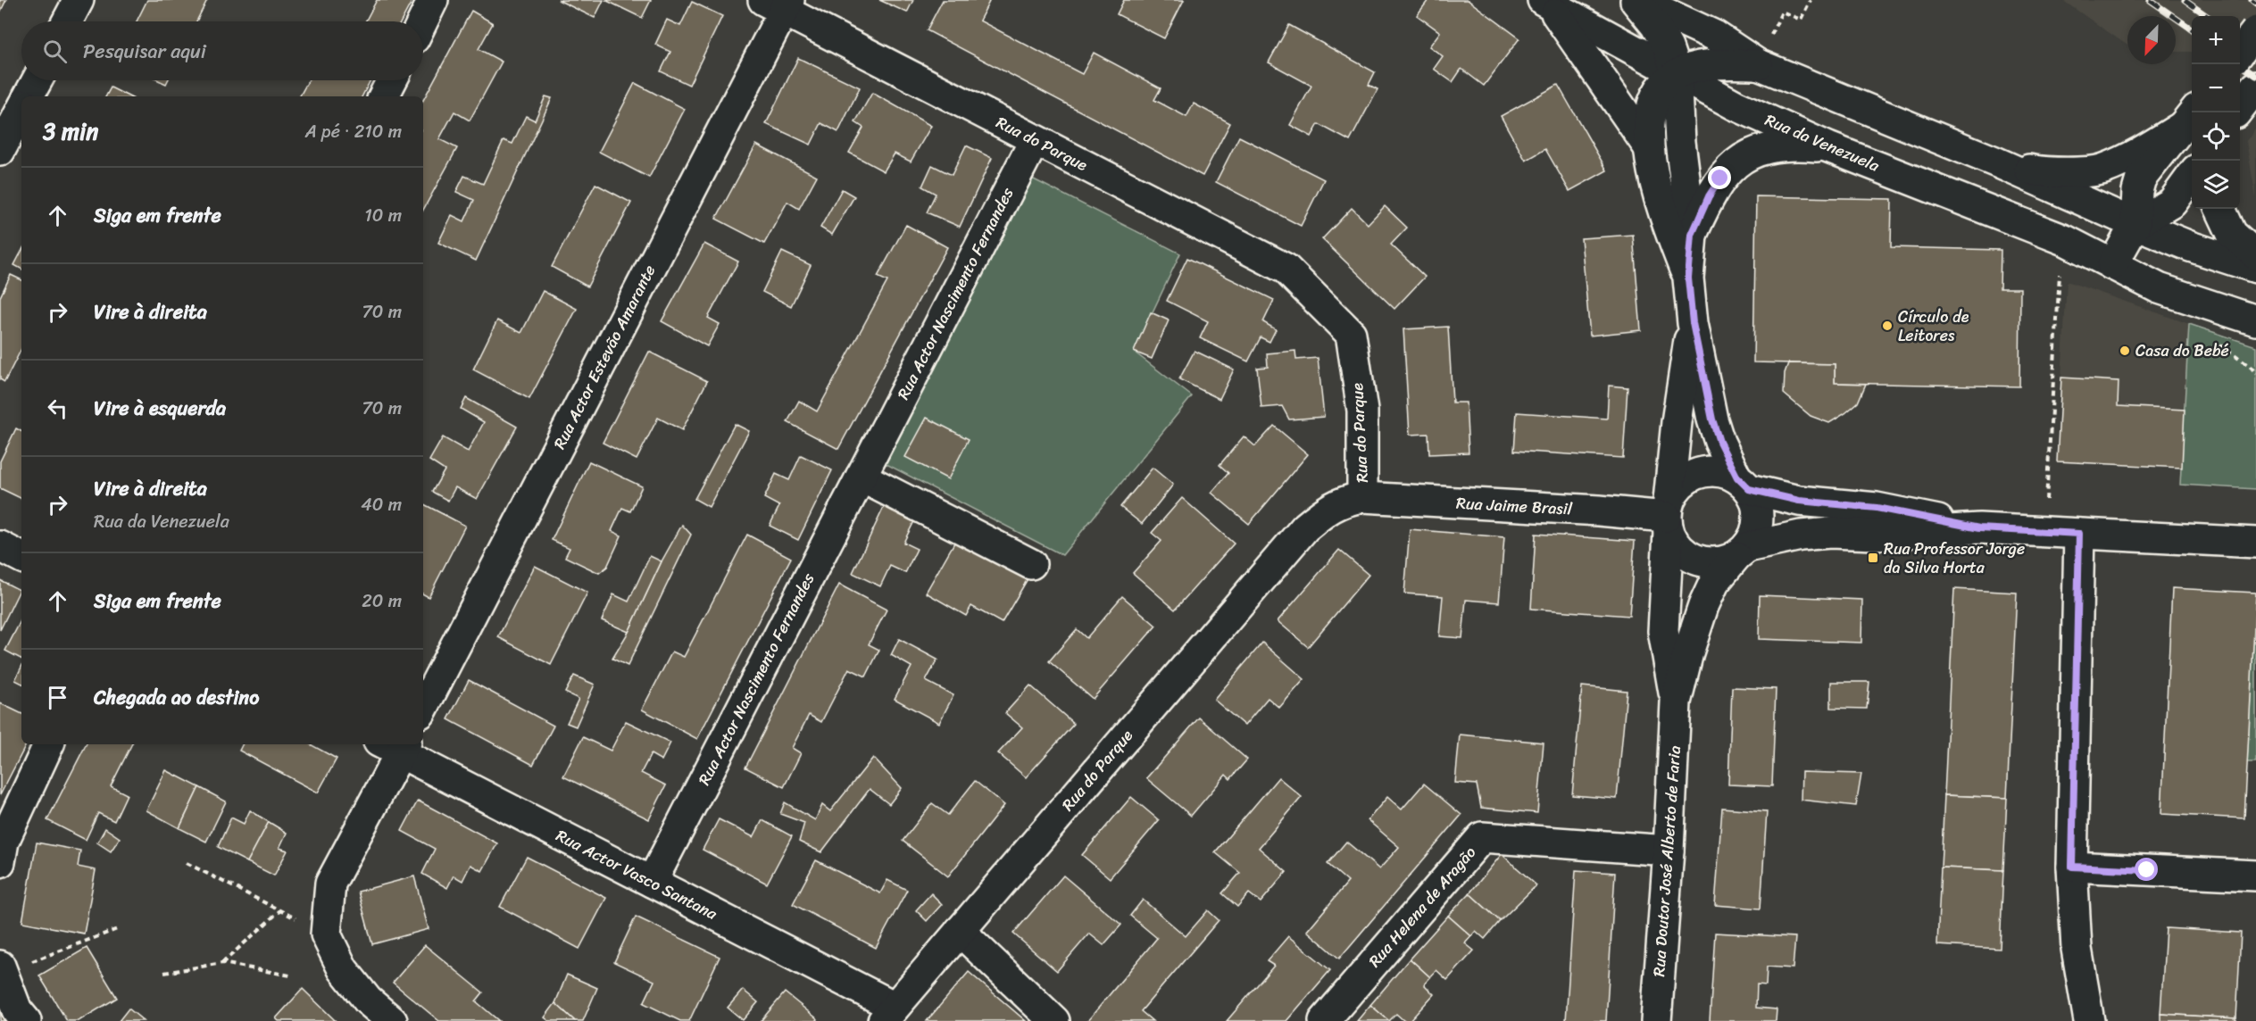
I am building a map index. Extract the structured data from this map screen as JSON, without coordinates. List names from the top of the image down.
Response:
{
  "streets": {
    "street": [
      "Rua da Venezuela",
      "Rua do Parque",
      "Rua Actor Nascimento Fernandes",
      "Rua Actor Estevão Amarante",
      "Rua Jaime Brasil",
      "Rua Doutor José Alberto de Faria",
      "Rua Actor Vasco Santana",
      "Rua Helena de Aragão"
    ]
  },
  "crossings": [
    ["Rua do Parque", "Rua Actor Nascimento Fernandes"],
    ["Rua do Parque", "Rua Actor Estevão Amarante"],
    ["Rua do Parque", "Rua Jaime Brasil"],
    ["Rua do Parque", "Rua Actor Vasco Santana"],
    ["Rua Actor Nascimento Fernandes", "Rua Actor Vasco Santana"],
    ["Rua Jaime Brasil", "Rua Doutor José Alberto de Faria"],
    ["Rua Doutor José Alberto de Faria", "Rua Helena de Aragão"]
  ],
  "places": {
    "other": ["Círculo de Leitores", "Casa do Bebé"],
    "transit": ["Rua Professor Jorge da Silva Horta"]
  },
  "north": "bottom left",
  "page": {
    "map_buttons": ["+", "−"],
    "search": "Pesquisar aqui",
    "heading": ["3 min", "A pé · 210 m"],
    "list": [
      ["Siga em frente", "10 m"],
      ["Vire à direita", "70 m"],
      ["Vire à esquerda", "70 m"],
      ["Vire à direita", "Rua da Venezuela", "40 m"],
      ["Siga em frente", "20 m"],
      "Chegada ao destino"
    ]
  }
}
